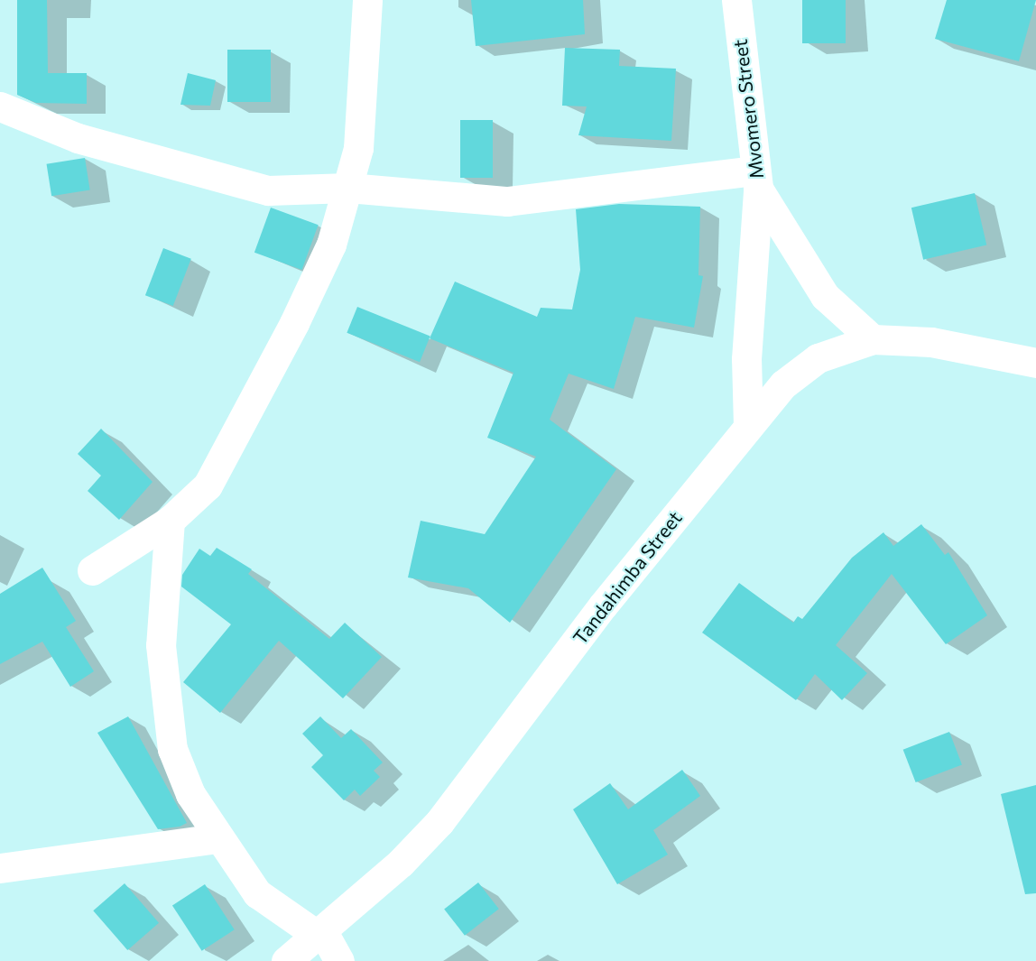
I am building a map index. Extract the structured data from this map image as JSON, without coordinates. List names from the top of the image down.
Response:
{
  "streets": {
    "street": ["Mvomero Street", "Tandahimba Street"]
  },
  "crossings": [
    ["Mvomero Street", "Tandahimba Street"]
  ]
}
